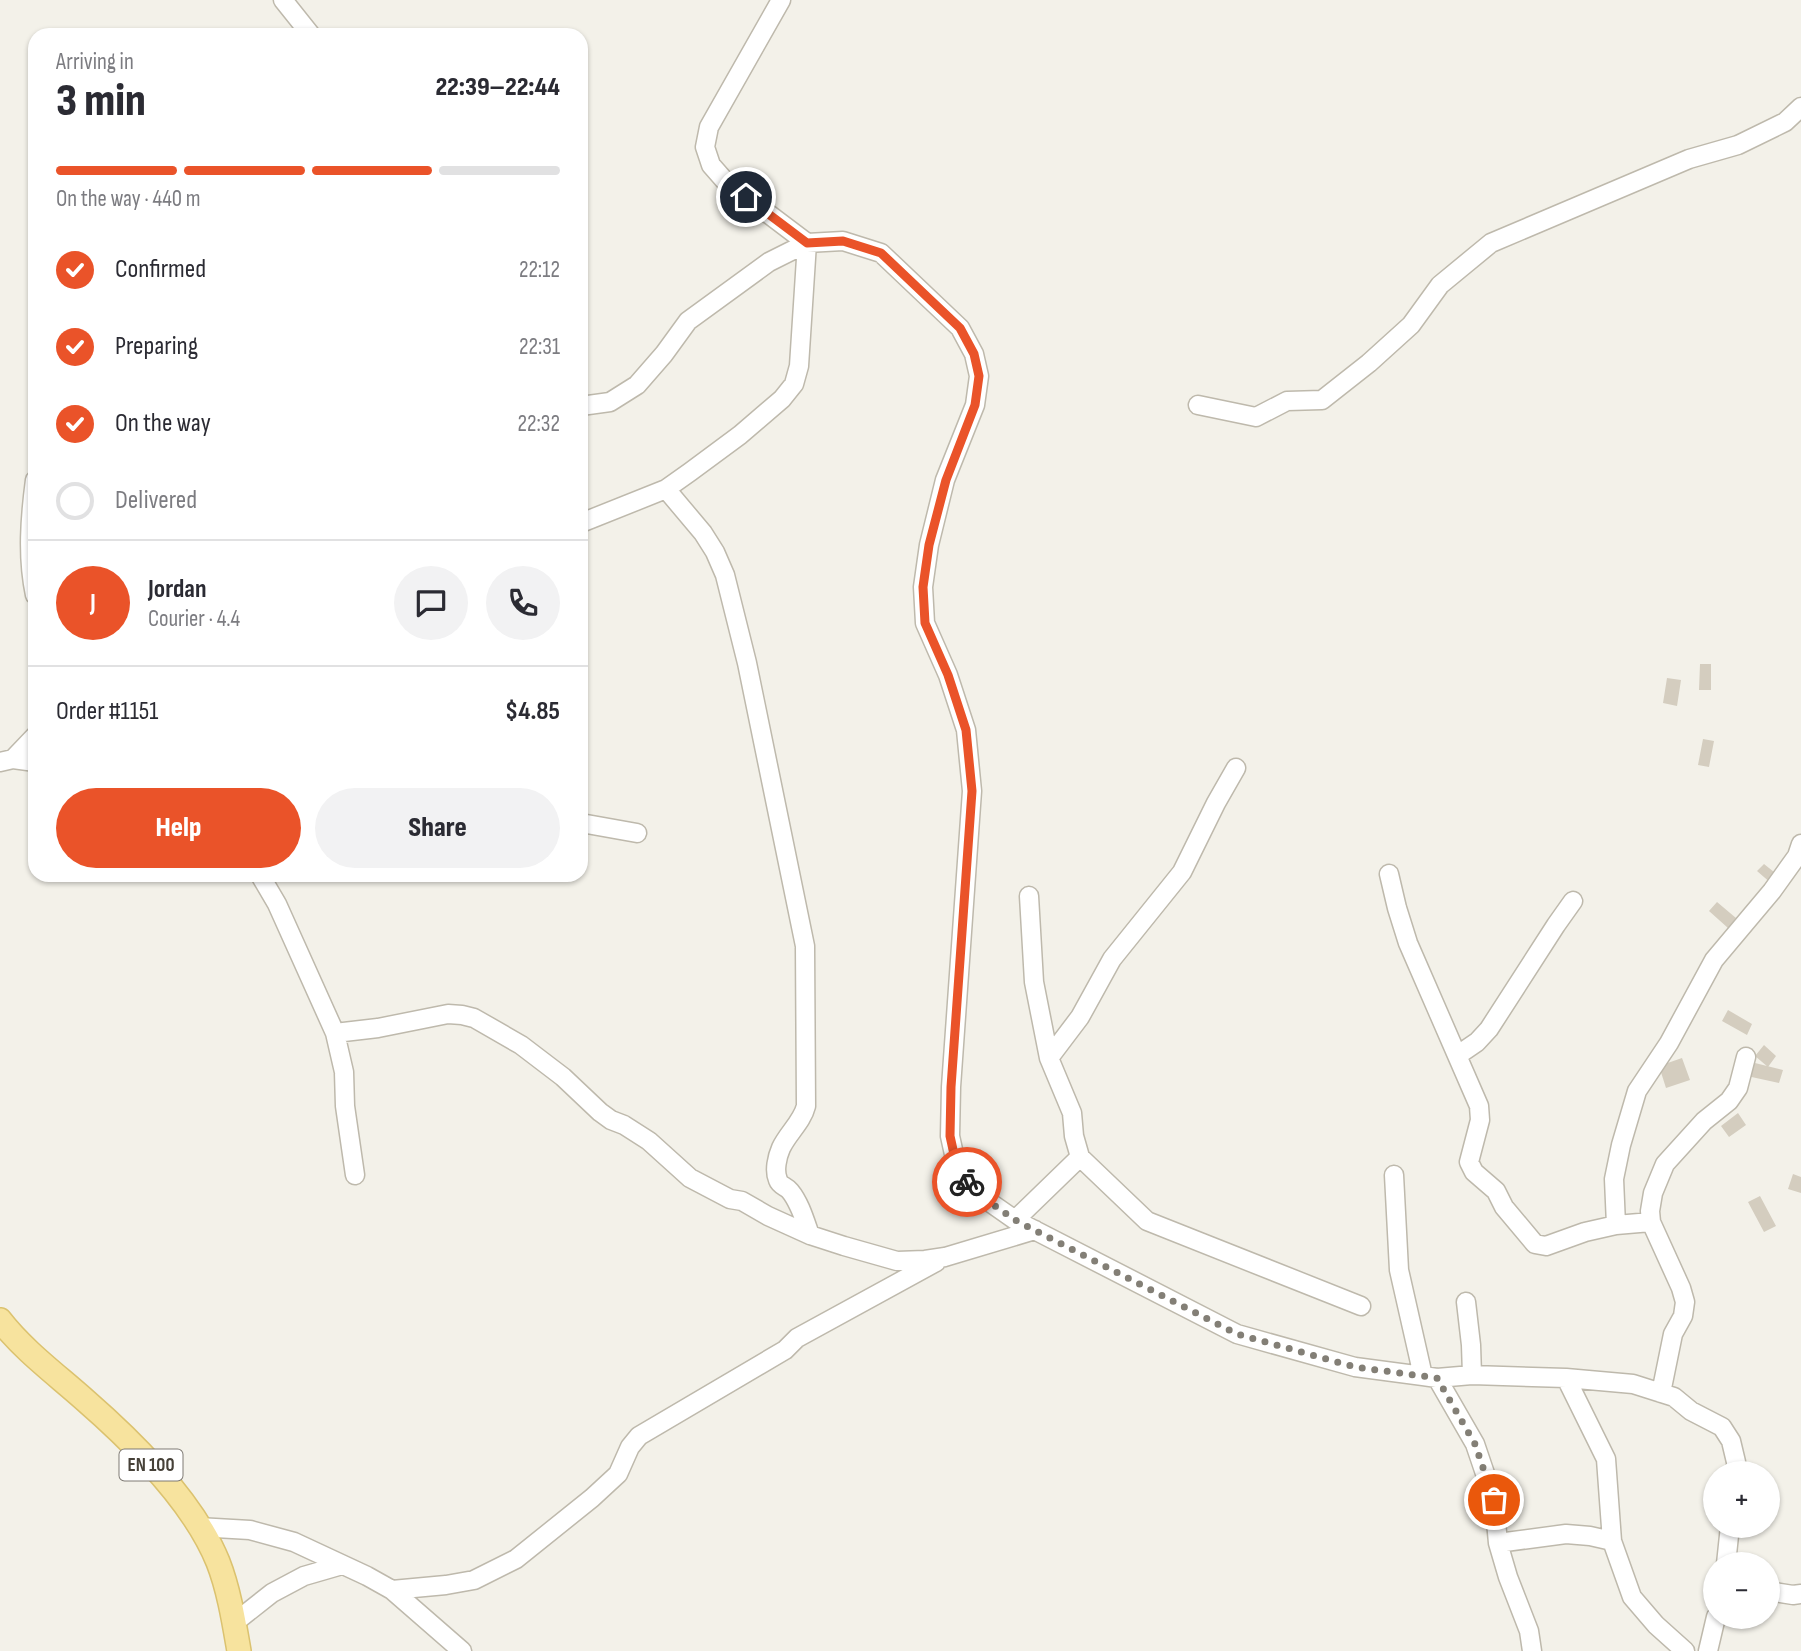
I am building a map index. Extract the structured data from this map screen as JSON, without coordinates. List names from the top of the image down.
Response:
{
  "streets": {
    "main road": ["EN 100"]
  },
  "page": {
    "heading": ["3 min", "Arriving in", "22:39–22:44"],
    "panel": [
      "Jordan",
      "Courier · 4.4",
      "Order #1151",
      "$4.85"
    ],
    "bar": "On the way · 440 m",
    "list": [
      ["Confirmed", "22:12"],
      ["Preparing", "22:31"],
      ["On the way", "22:32"],
      "Delivered"
    ],
    "round": "J",
    "buttons": ["Help", "Share"],
    "map_buttons": ["+", "−"]
  }
}
